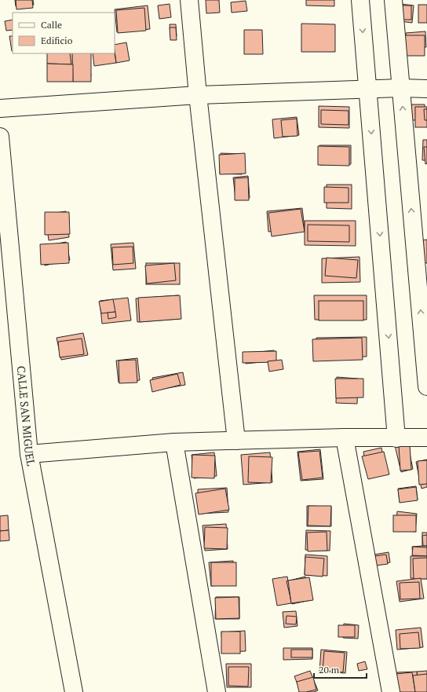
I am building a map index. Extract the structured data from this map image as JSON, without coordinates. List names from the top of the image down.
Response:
{
  "streets": {
    "street": ["CALLE SAN MIGUEL"]
  },
  "legend": ["Calle", "Edificio"],
  "scale_bar": "20 m"
}
